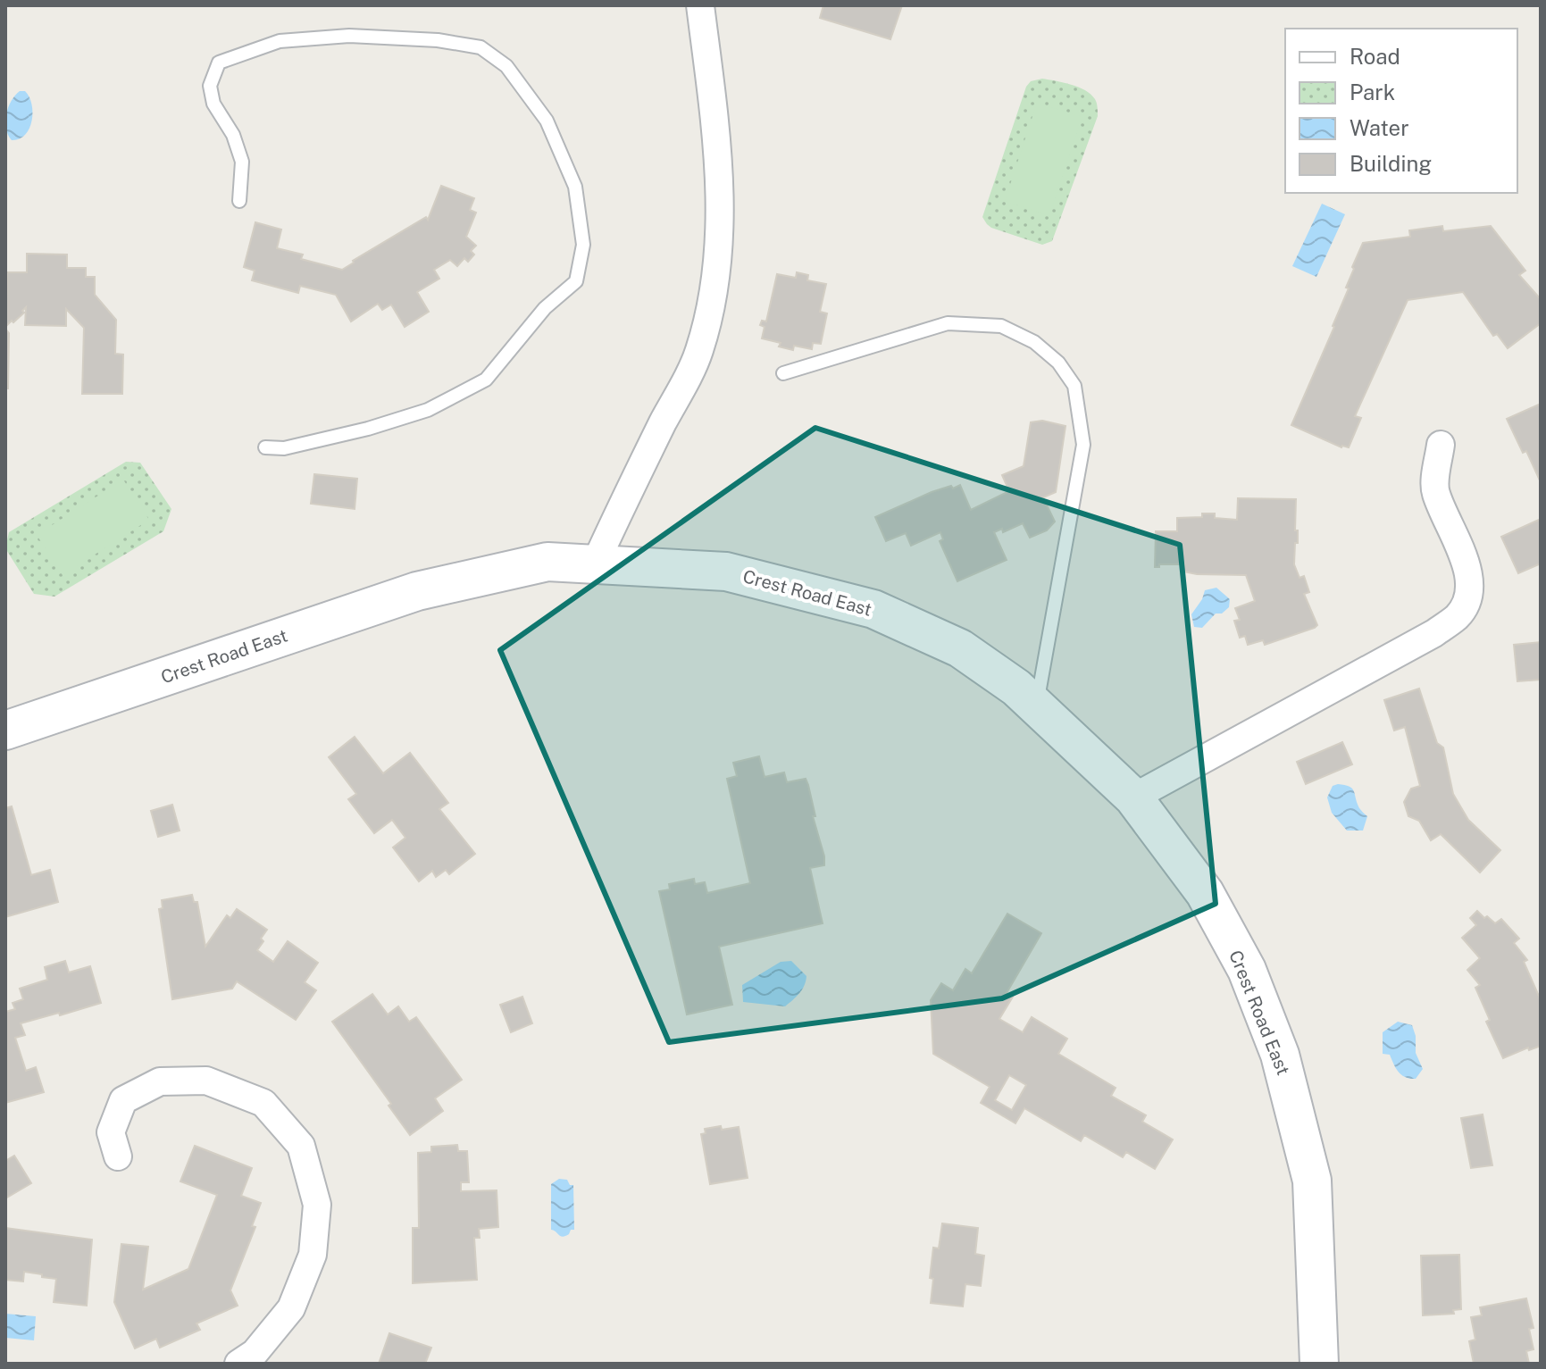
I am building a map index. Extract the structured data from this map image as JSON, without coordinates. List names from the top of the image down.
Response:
{
  "streets": {
    "street": ["Crest Road East"]
  },
  "legend": [
    "Road",
    "Park",
    "Water",
    "Building"
  ]
}
